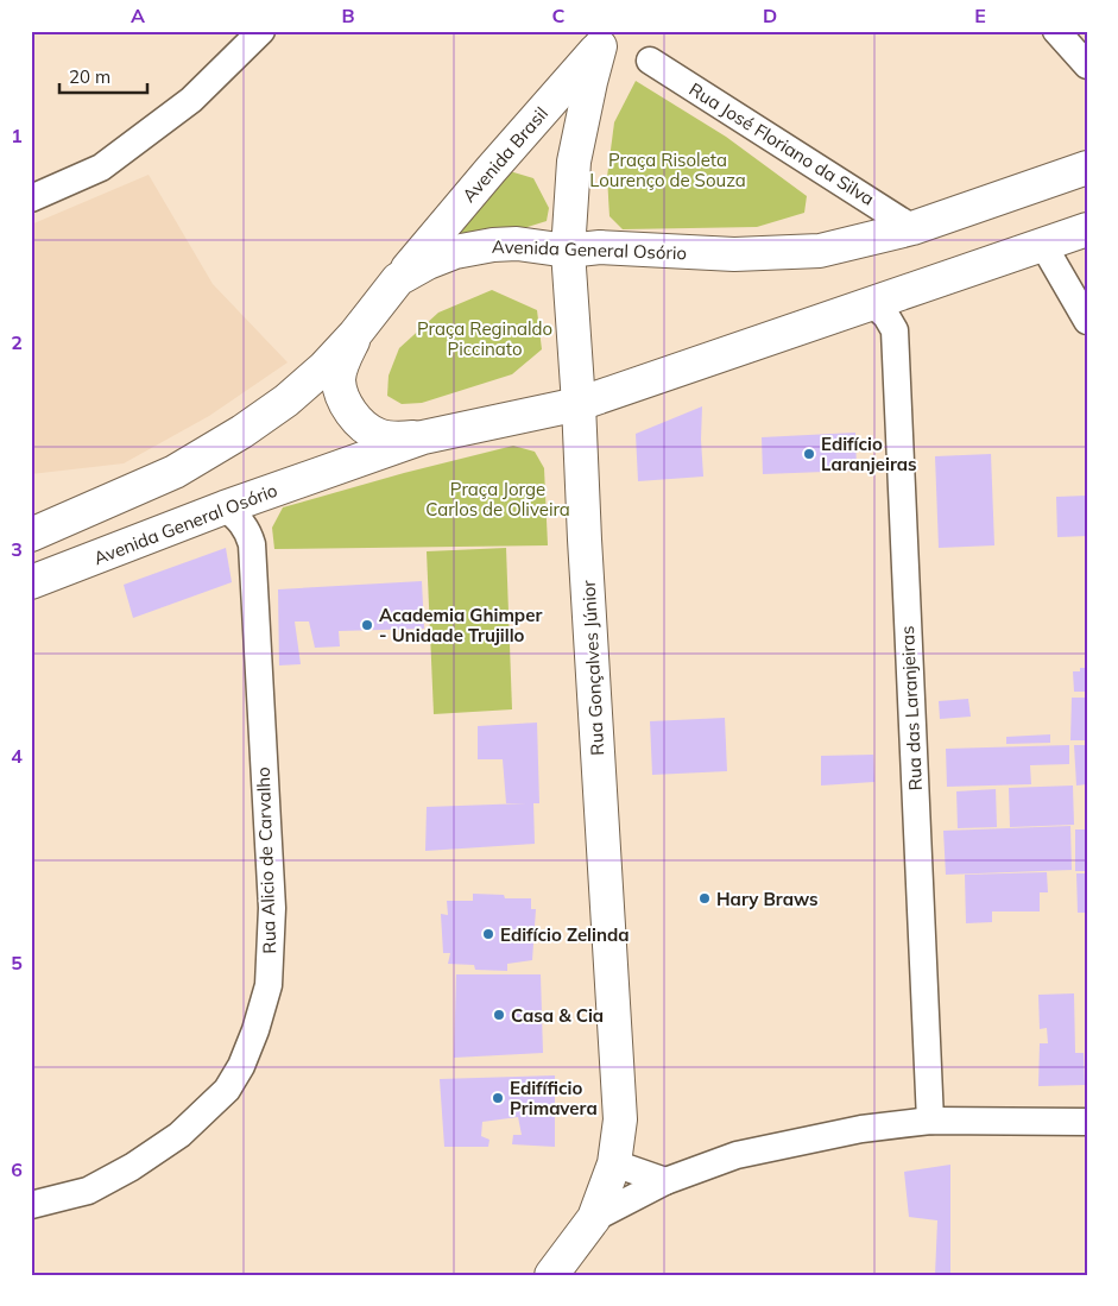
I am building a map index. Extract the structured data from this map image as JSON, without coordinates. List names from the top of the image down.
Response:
{
  "streets": {
    "main road": ["Avenida Brasil", "Avenida General Osório", "Rua Gonçalves Júnior"],
    "street": ["Rua José Floriano da Silva", "Rua das Laranjeiras", "Rua Alicio de Carvalho"]
  },
  "crossings": [
    ["Rua José Floriano da Silva", "Avenida General Osório"],
    ["Avenida Brasil", "Avenida General Osório"],
    ["Avenida Brasil", "Rua Gonçalves Júnior"],
    ["Avenida General Osório", "Rua Gonçalves Júnior"],
    ["Avenida General Osório", "Rua das Laranjeiras"],
    ["Avenida General Osório", "Rua Alicio de Carvalho"]
  ],
  "parks": ["Praça Risoleta Lourenço de Souza", "Praça Reginaldo Piccinato", "Praça Jorge Carlos de Oliveira"],
  "places": [
    "Edifício Laranjeiras",
    "Academia Ghimper - Unidade Trujillo",
    "Hary Braws",
    "Edifício Zelinda",
    "Casa & Cia",
    "Edifíficio Primavera"
  ],
  "scale_bar": "20 m",
  "grid": {
    "columns": [
      "A",
      "B",
      "C",
      "D",
      "E"
    ],
    "rows": [
      "1",
      "2",
      "3",
      "4",
      "5",
      "6"
    ]
  }
}
